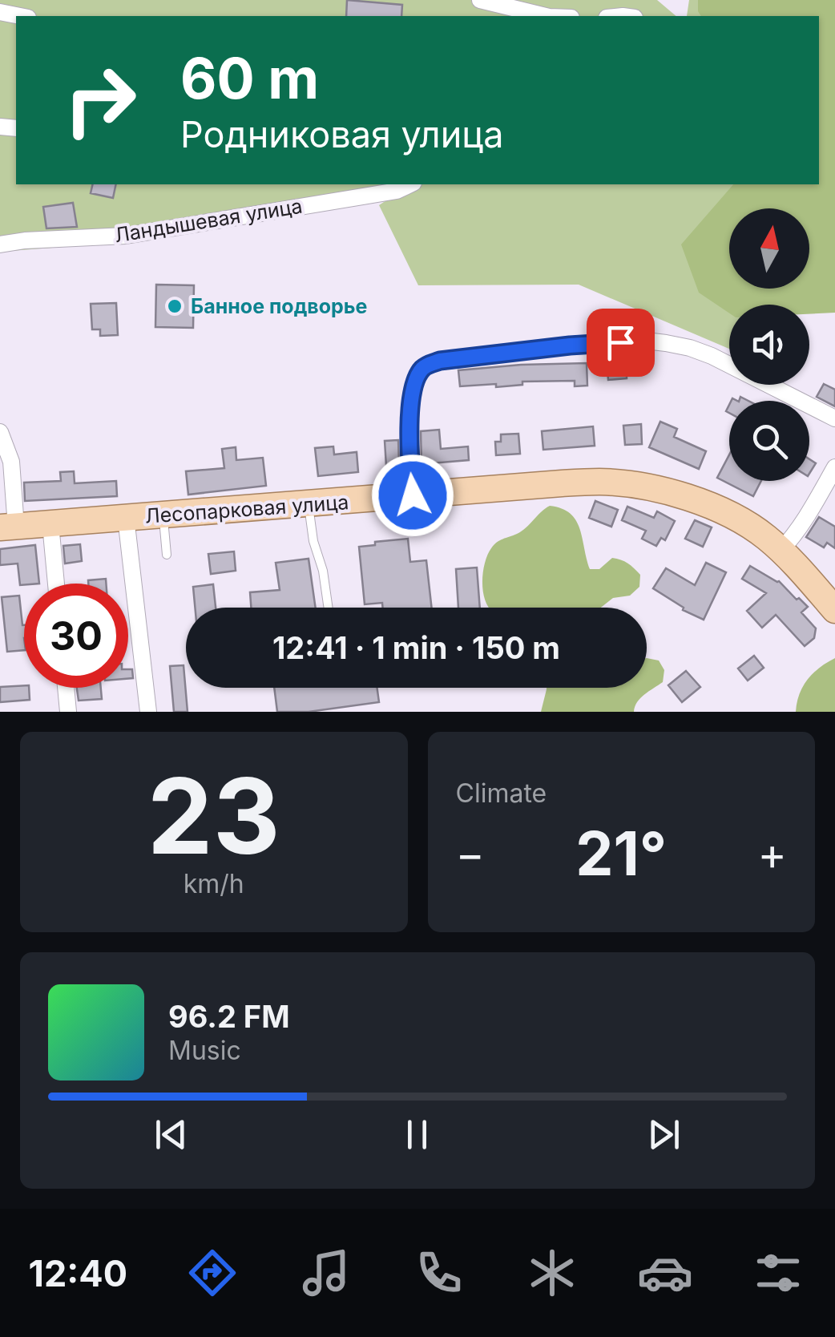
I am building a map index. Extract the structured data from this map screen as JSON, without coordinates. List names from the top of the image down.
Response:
{
  "streets": {
    "main road": ["Лесопарковая улица"],
    "street": ["Ландышевая улица"]
  },
  "places": ["Банное подворье"],
  "north": "top",
  "page": {
    "turn": ["60 m", "Родниковая улица"],
    "limit": "30",
    "trip": "12:41 · 1 min · 150 m",
    "tile": [
      ["23", "km/h"],
      "Climate"
    ],
    "heat": ["−", "21°", "+"],
    "song": ["96.2 FM", "Music"],
    "tabs": "12:40"
  }
}
